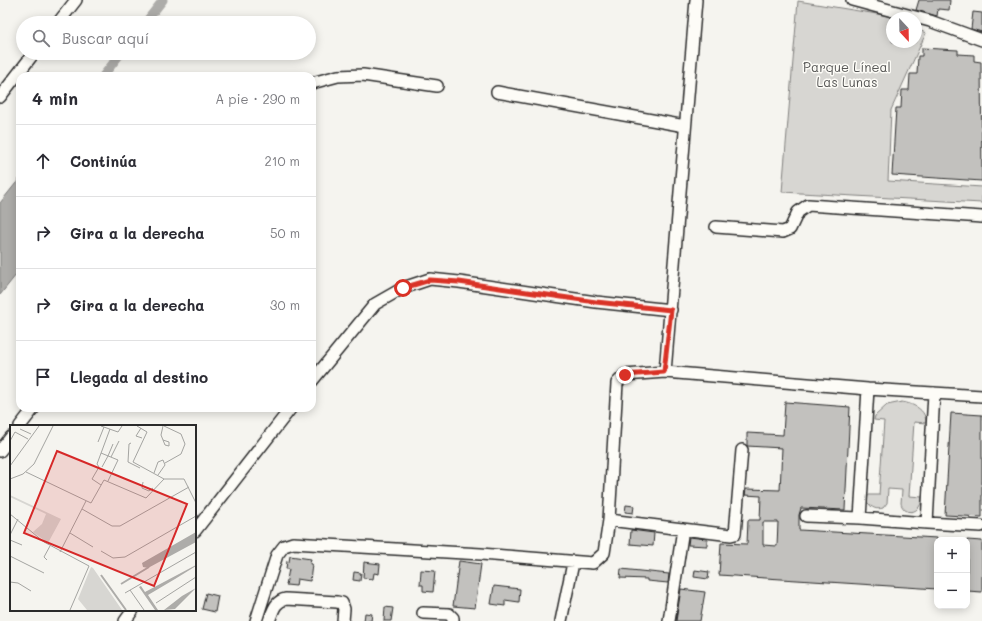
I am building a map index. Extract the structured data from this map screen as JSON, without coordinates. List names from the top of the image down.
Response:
{
  "parks": ["Parque Líneal Las Lunas"],
  "north": "bottom",
  "page": {
    "search": "Buscar aquí",
    "heading": ["4 min", "A pie · 290 m"],
    "list": [
      ["Continúa", "210 m"],
      ["Gira a la derecha", "50 m"],
      ["Gira a la derecha", "30 m"],
      "Llegada al destino"
    ],
    "map_buttons": ["+", "−"]
  }
}
